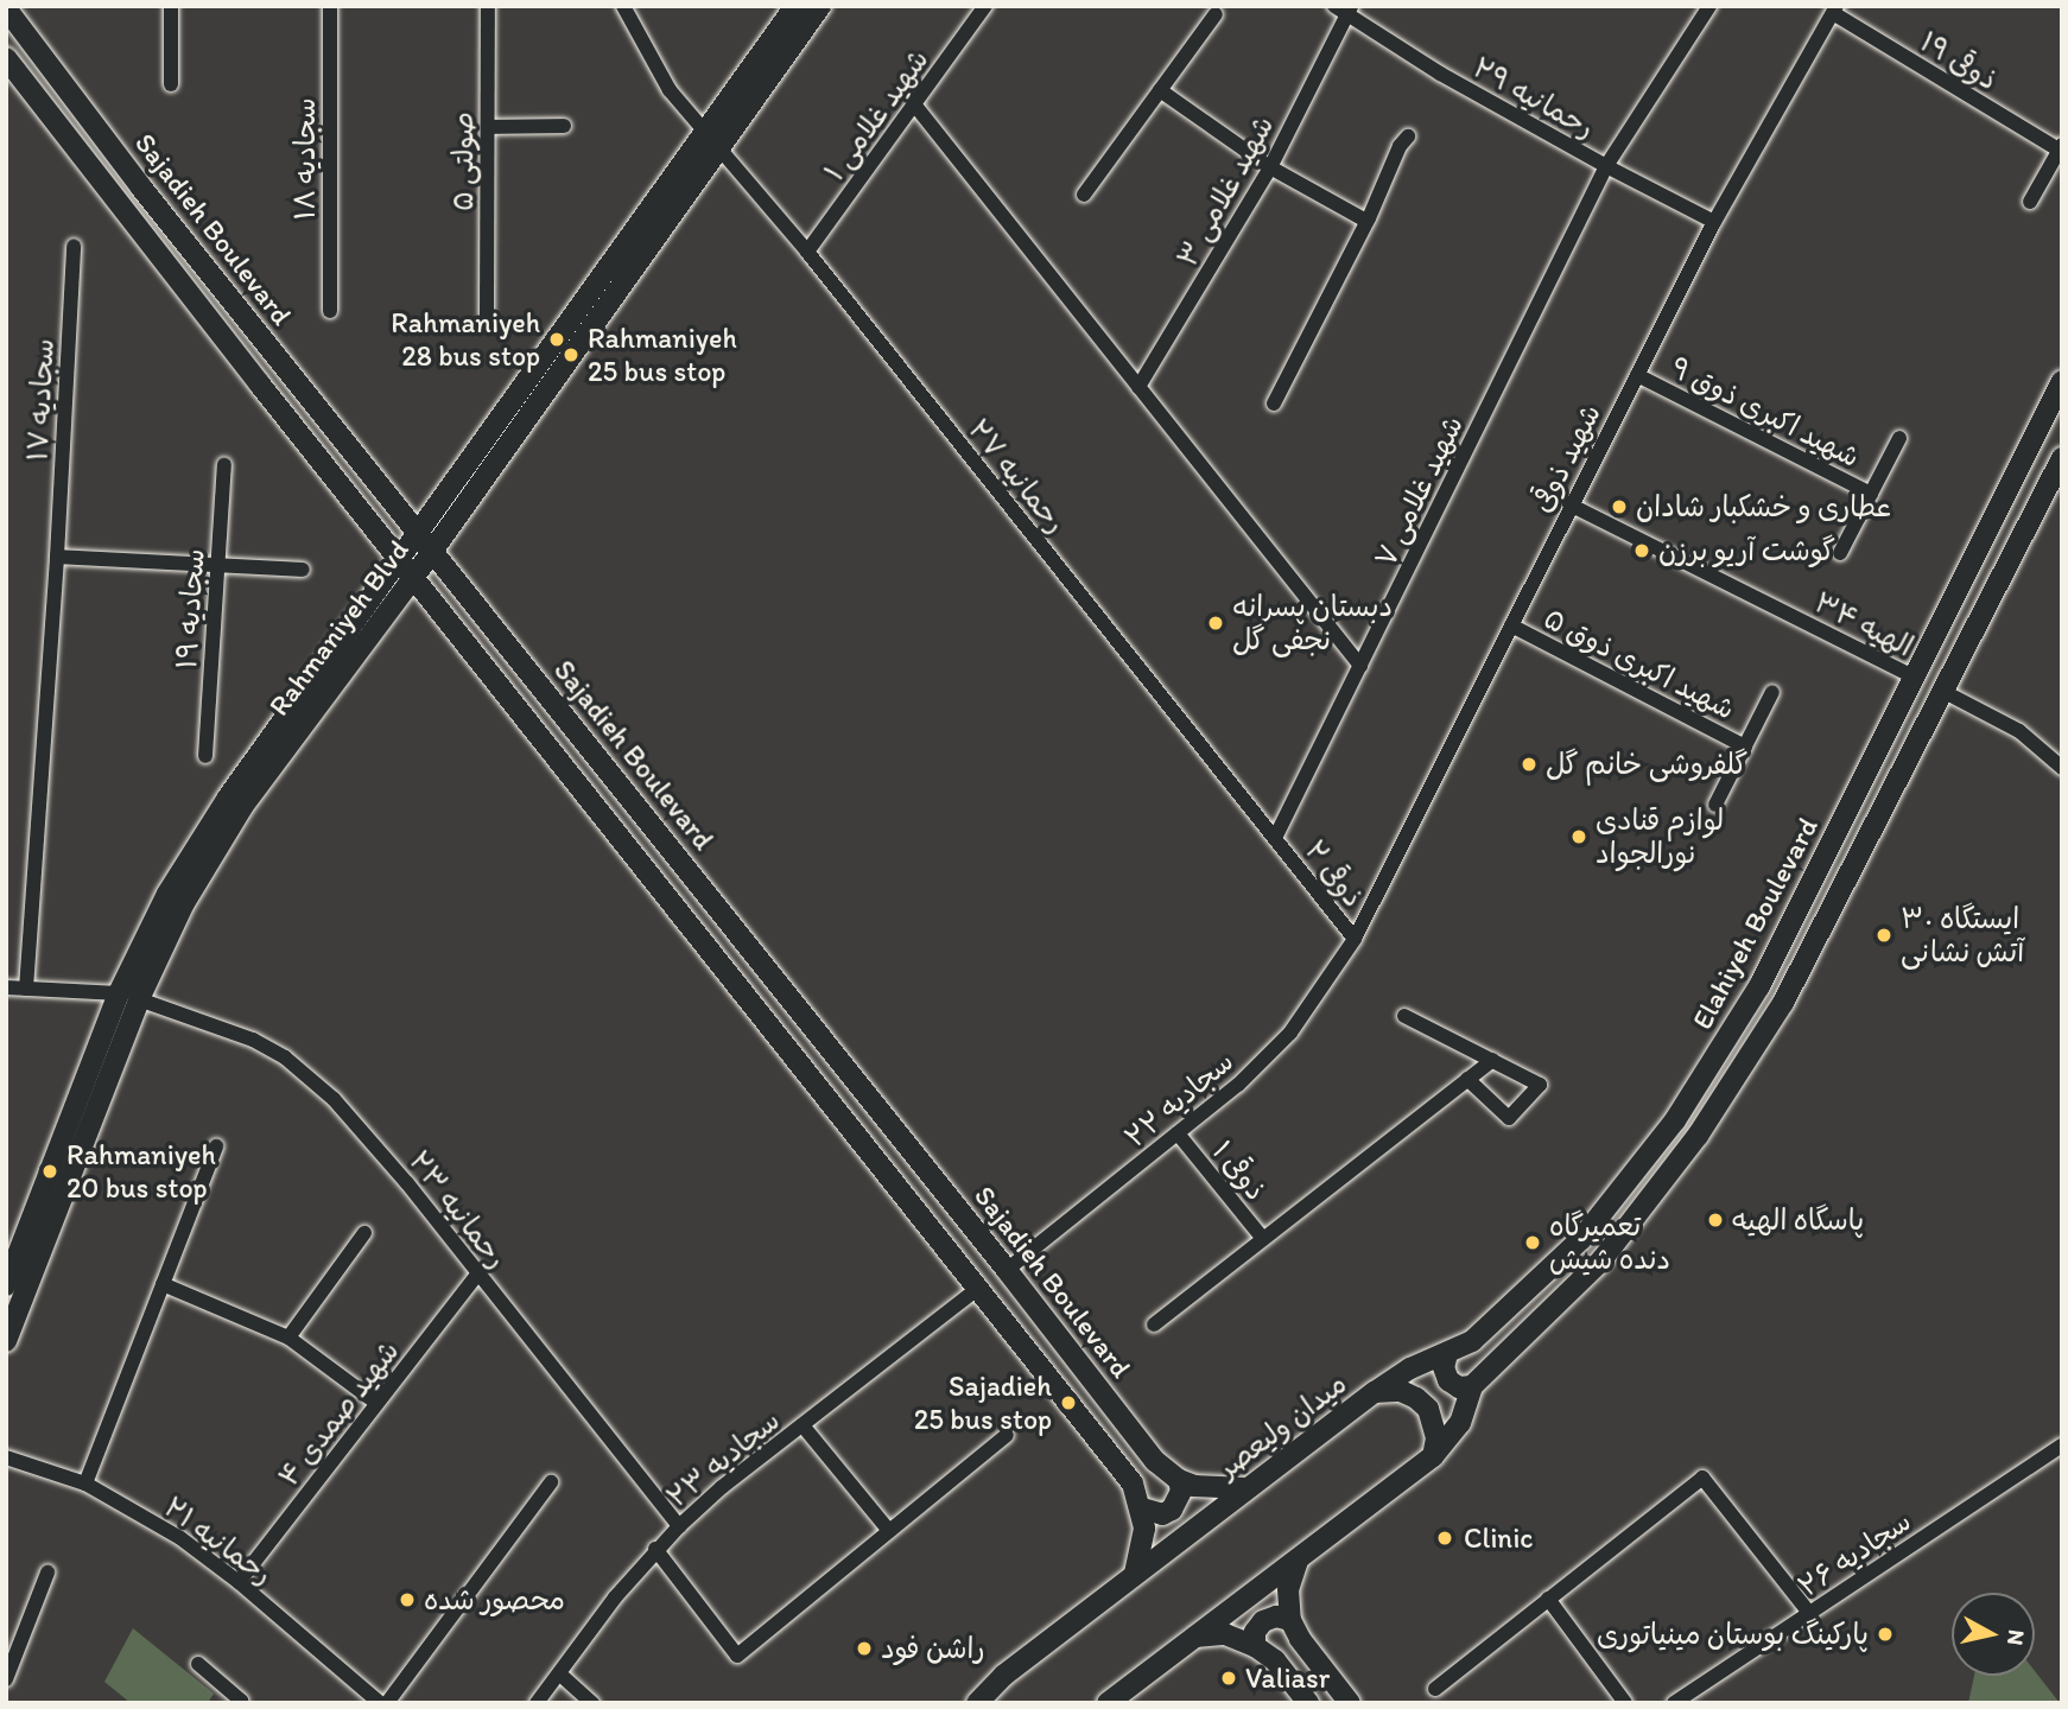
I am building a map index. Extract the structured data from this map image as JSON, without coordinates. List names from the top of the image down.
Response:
{
  "streets": {
    "main road": [
      "Sajadieh Boulevard",
      "Rahmaniyeh Blvd",
      "Elahiyeh Boulevard",
      "میدان ولیعصر"
    ],
    "street": [
      "ذوقی ۱۹",
      "رحمانیه ۲۹",
      "شهید غلامی ۱",
      "سجادیه ۱۸",
      "صولتی ۵",
      "شهید غلامی ۳",
      "سجادیه ۱۷",
      "شهید اکبری ذوق ۹",
      "شهید ذوقی",
      "رحمانیه ۲۷",
      "شهید غلامی ۷",
      "سجادیه ۱۹",
      "الهیه ۳۴",
      "شهید اکبری ذوق ۵",
      "ذوقی ۲",
      "سجادیه ۲۲",
      "ذوقی ۱",
      "رحمانیه ۲۳",
      "شهید صمدی ۴",
      "سجادیه ۲۳",
      "رحمانیه ۲۱",
      "سجادیه ۲۶"
    ]
  },
  "crossings": [
    ["ذوقی ۱۹", "شهید ذوقی"],
    ["رحمانیه ۲۹", "شهید غلامی ۳"],
    ["رحمانیه ۲۹", "شهید ذوقی"],
    ["رحمانیه ۲۹", "شهید غلامی ۷"],
    ["شهید غلامی ۱", "رحمانیه ۲۷"],
    ["Sajadieh Boulevard", "Rahmaniyeh Blvd"],
    ["Sajadieh Boulevard", "سجادیه ۲۲"],
    ["Sajadieh Boulevard", "میدان ولیعصر"],
    ["Sajadieh Boulevard", "سجادیه ۲۳"],
    ["سجادیه ۱۷", "رحمانیه ۲۳"],
    ["شهید اکبری ذوق ۹", "شهید ذوقی"],
    ["شهید ذوقی", "الهیه ۳۴"],
    ["شهید ذوقی", "شهید اکبری ذوق ۵"],
    ["شهید ذوقی", "ذوقی ۲"],
    ["شهید ذوقی", "سجادیه ۲۲"],
    ["رحمانیه ۲۷", "شهید غلامی ۷"],
    ["رحمانیه ۲۷", "Rahmaniyeh Blvd"],
    ["رحمانیه ۲۷", "ذوقی ۲"],
    ["شهید غلامی ۷", "ذوقی ۲"],
    ["الهیه ۳۴", "Elahiyeh Boulevard"],
    ["Rahmaniyeh Blvd", "رحمانیه ۲۳"],
    ["ذوقی ۲", "سجادیه ۲۲"],
    ["Elahiyeh Boulevard", "میدان ولیعصر"],
    ["سجادیه ۲۲", "ذوقی ۱"],
    ["رحمانیه ۲۳", "شهید صمدی ۴"],
    ["رحمانیه ۲۳", "سجادیه ۲۳"],
    ["شهید صمدی ۴", "رحمانیه ۲۱"]
  ],
  "places": [
    "Rahmaniyeh 28 bus stop",
    "Rahmaniyeh 25 bus stop",
    "عطاری و خشکبار شادان",
    "گوشت آریو برزن",
    "دبستان پسرانه نجفی گل",
    "گلفروشی خانم گل",
    "لوازم قنادی نورالجواد",
    "ایستگاه ۳۰ آتش نشانی",
    "Rahmaniyeh 20 bus stop",
    "پاسگاه الهیه",
    "تعمیرگاه دنده شیش",
    "Sajadieh 25 bus stop",
    "Clinic",
    "محصور شده",
    "پارکینگ بوستان مینیاتوری",
    "راشن فود",
    "Valiasr"
  ],
  "north": "right"
}
